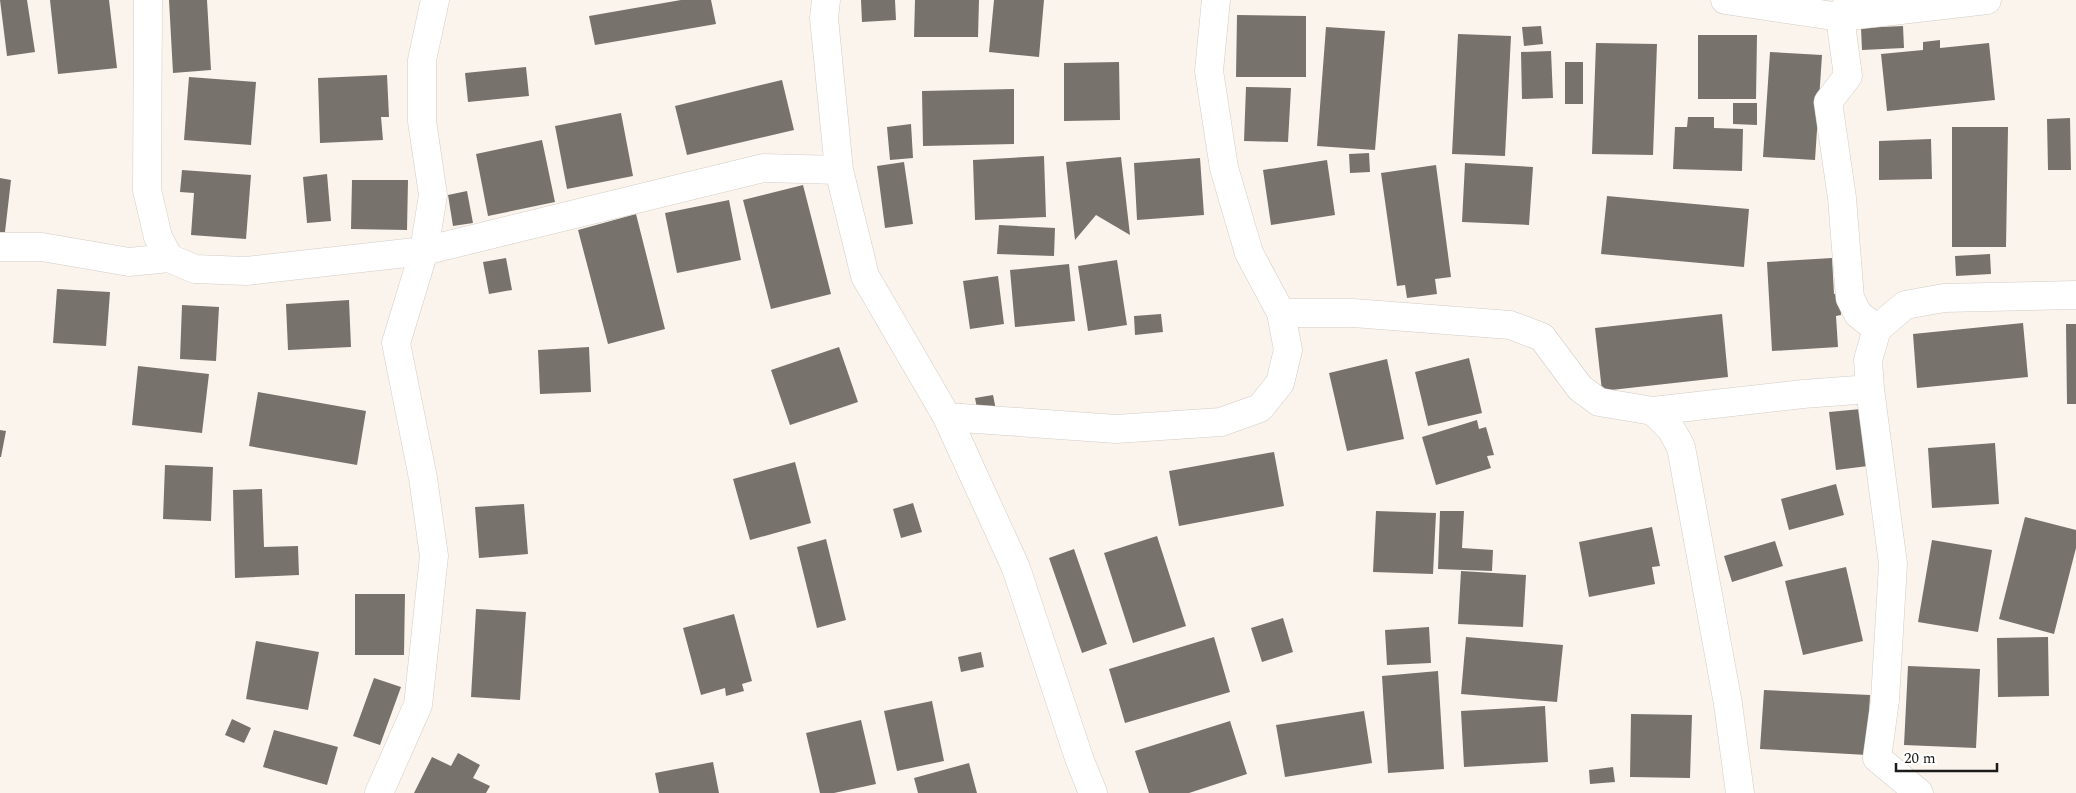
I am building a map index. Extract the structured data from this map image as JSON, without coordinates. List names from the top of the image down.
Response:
{
  "scale_bar": "20 m"
}
